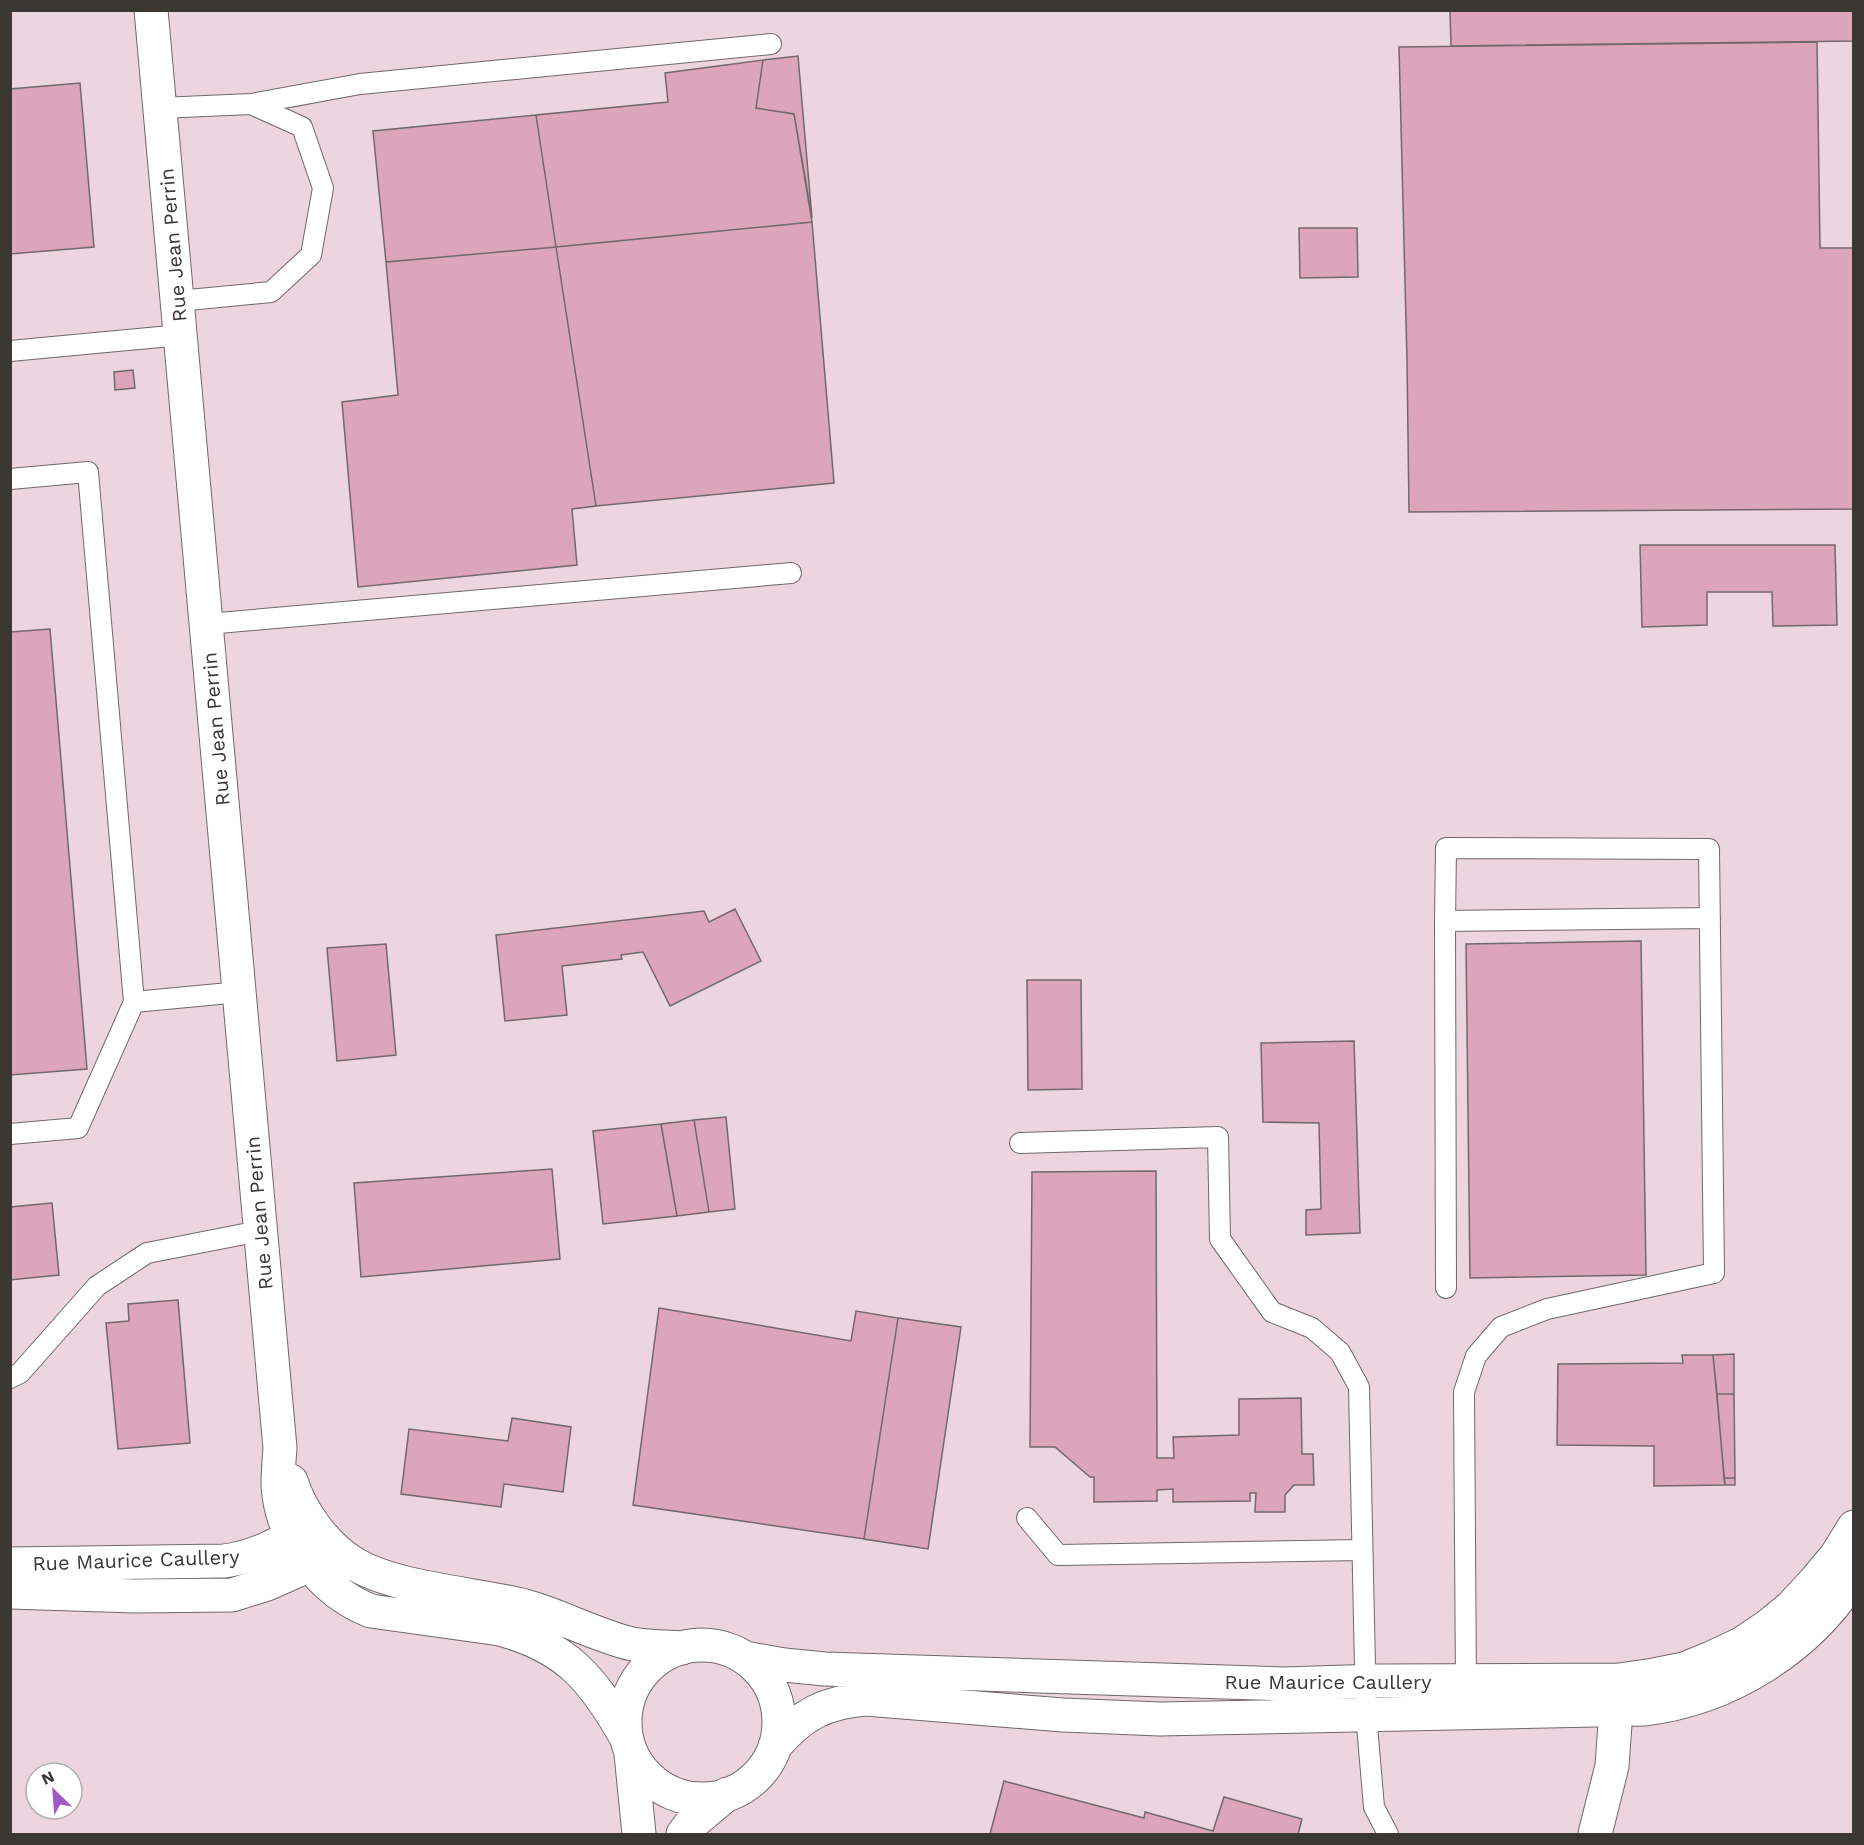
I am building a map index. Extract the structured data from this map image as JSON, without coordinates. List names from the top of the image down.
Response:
{
  "streets": {
    "street": ["Rue Jean Perrin", "Rue Maurice Caullery"]
  },
  "crossings": [
    ["Rue Jean Perrin", "Rue Maurice Caullery"]
  ],
  "north": "top left"
}
